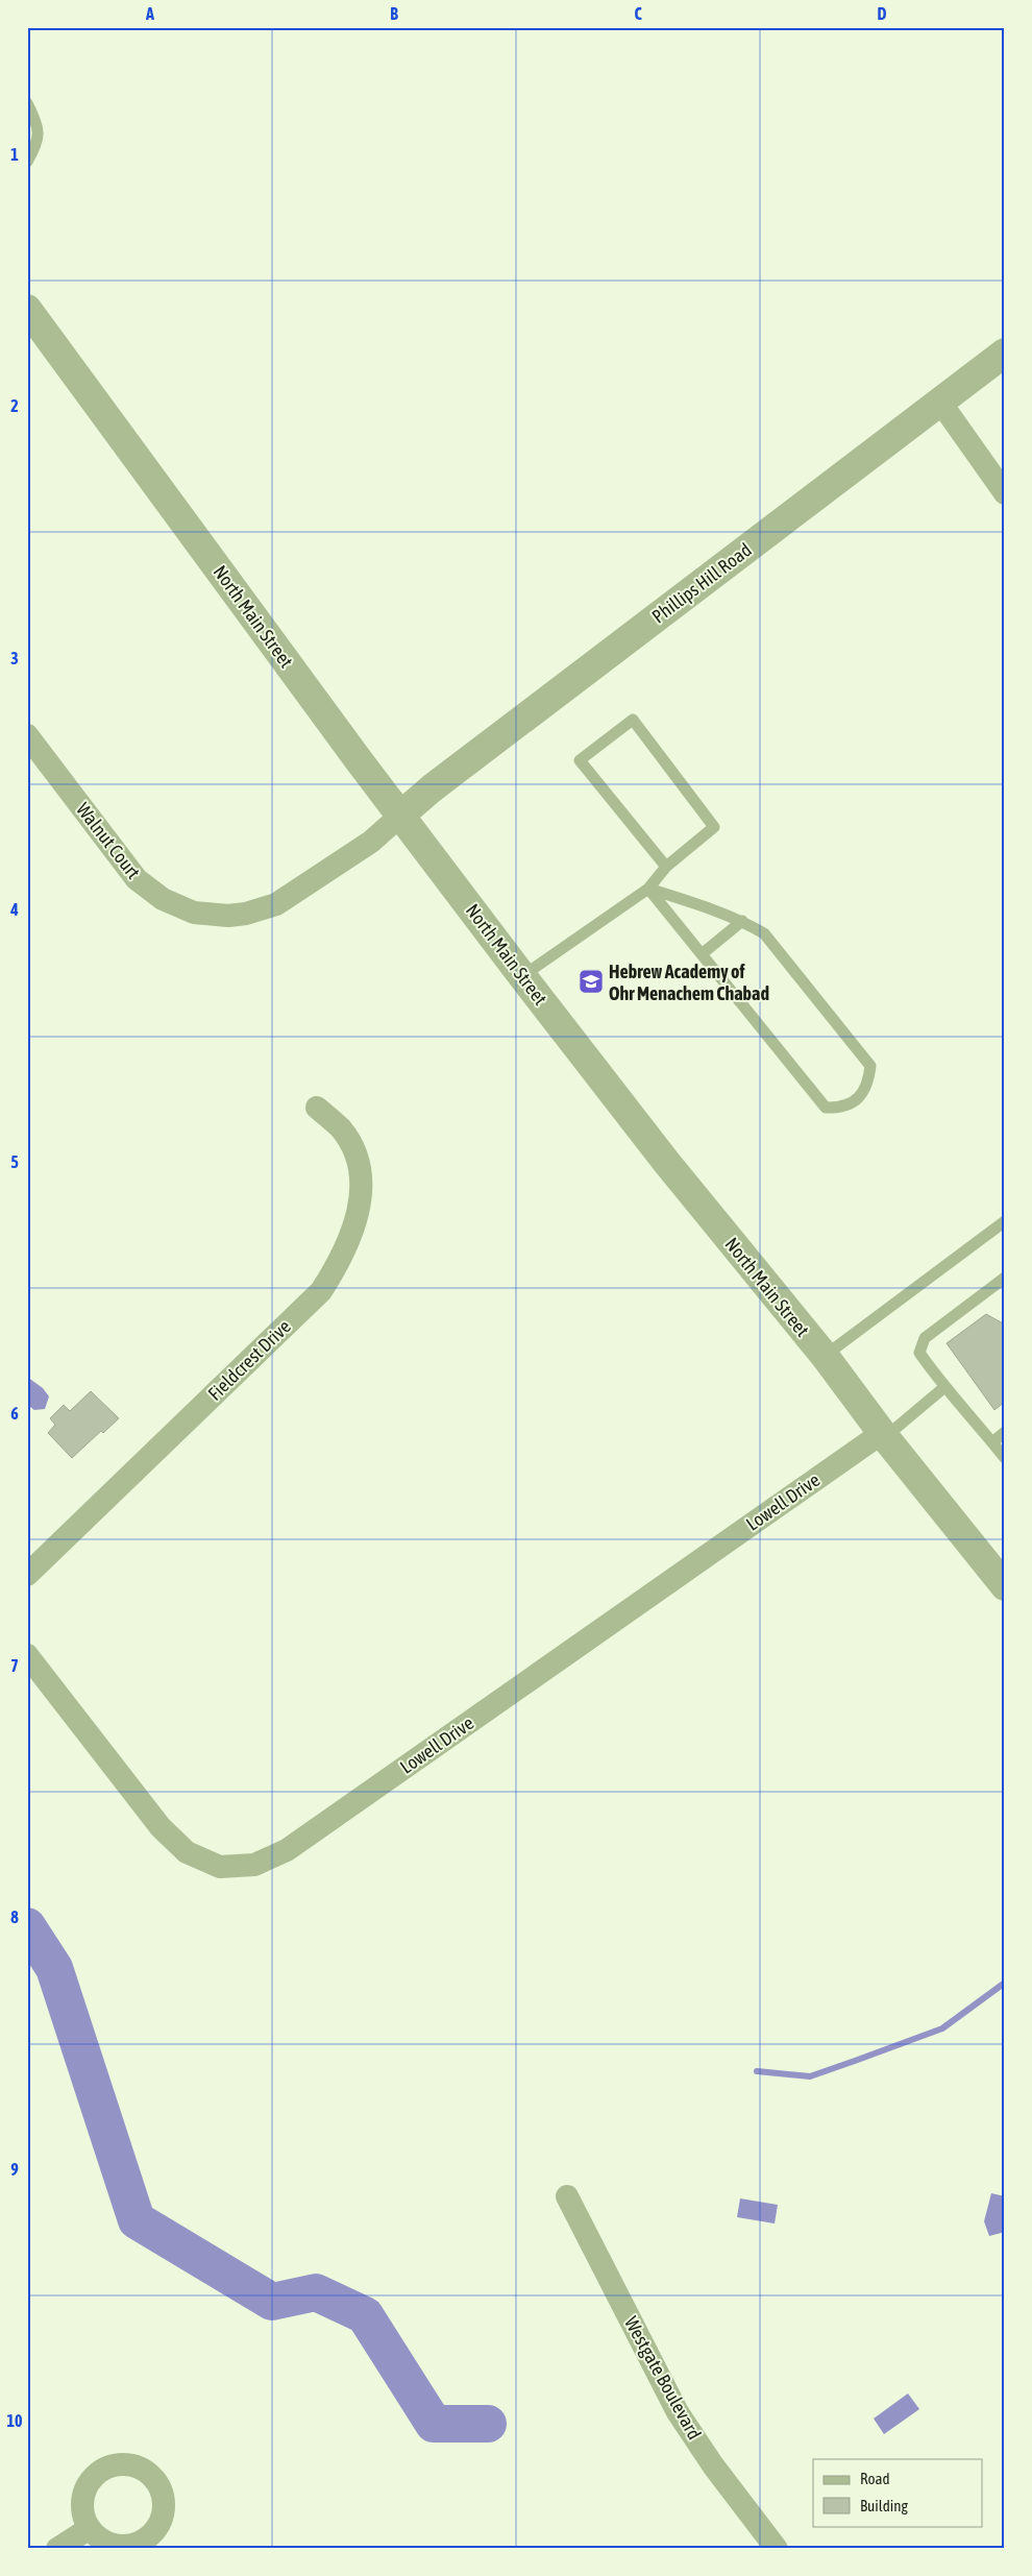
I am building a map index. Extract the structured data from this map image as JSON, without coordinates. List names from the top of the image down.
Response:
{
  "streets": {
    "street": [
      "Phillips Hill Road",
      "North Main Street",
      "Walnut Court",
      "Fieldcrest Drive",
      "Lowell Drive",
      "Westgate Boulevard"
    ]
  },
  "crossings": [
    ["Phillips Hill Road", "North Main Street"],
    ["Phillips Hill Road", "Walnut Court"],
    ["North Main Street", "Walnut Court"],
    ["North Main Street", "Lowell Drive"]
  ],
  "places": {
    "school or university": ["Hebrew Academy of Ohr Menachem Chabad"]
  },
  "legend": ["Road", "Building"],
  "grid": {
    "columns": [
      "A",
      "B",
      "C",
      "D"
    ],
    "rows": [
      "1",
      "2",
      "3",
      "4",
      "5",
      "6",
      "7",
      "8",
      "9",
      "10"
    ]
  }
}
